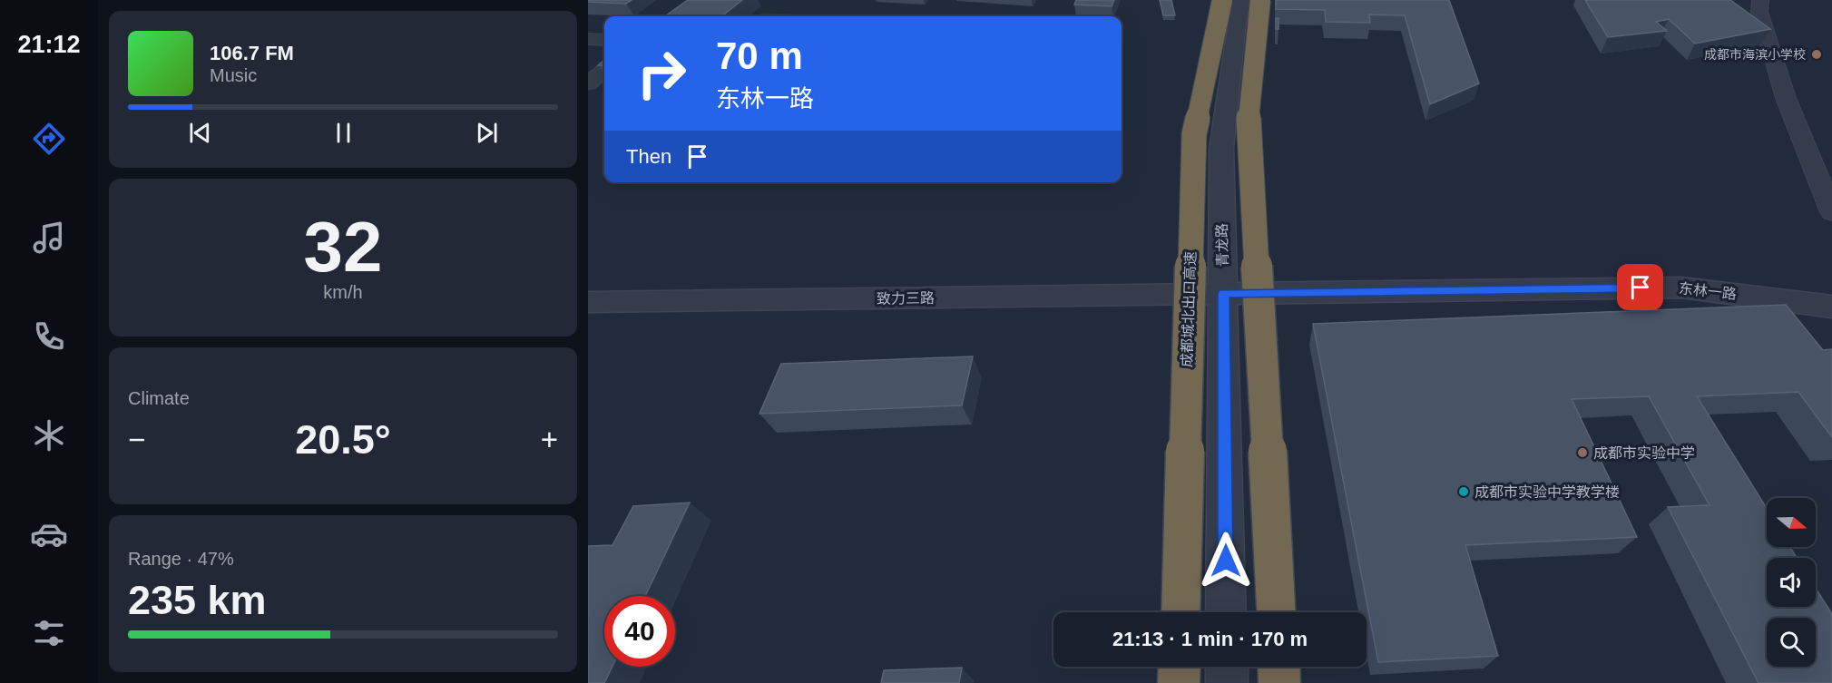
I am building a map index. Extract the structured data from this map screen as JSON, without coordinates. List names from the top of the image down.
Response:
{
  "streets": {
    "highway": ["成都城北出口高速"],
    "street": ["青龙路", "东林一路", "致力三路"]
  },
  "crossings": [
    ["青龙路", "东林一路"],
    ["青龙路", "致力三路"],
    ["东林一路", "致力三路"]
  ],
  "places": ["成都市海滨小学校", "成都市实验中学", "成都市实验中学教学楼"],
  "north": "right",
  "page": {
    "tabs": "21:12",
    "turn": ["70 m", "东林一路"],
    "song": ["106.7 FM", "Music"],
    "then": "Then",
    "tile": [
      ["32", "km/h"],
      "Climate",
      ["Range · 47%", "235 km"]
    ],
    "heat": ["−", "20.5°", "+"],
    "limit": "40",
    "trip": "21:13 · 1 min · 170 m"
  }
}
